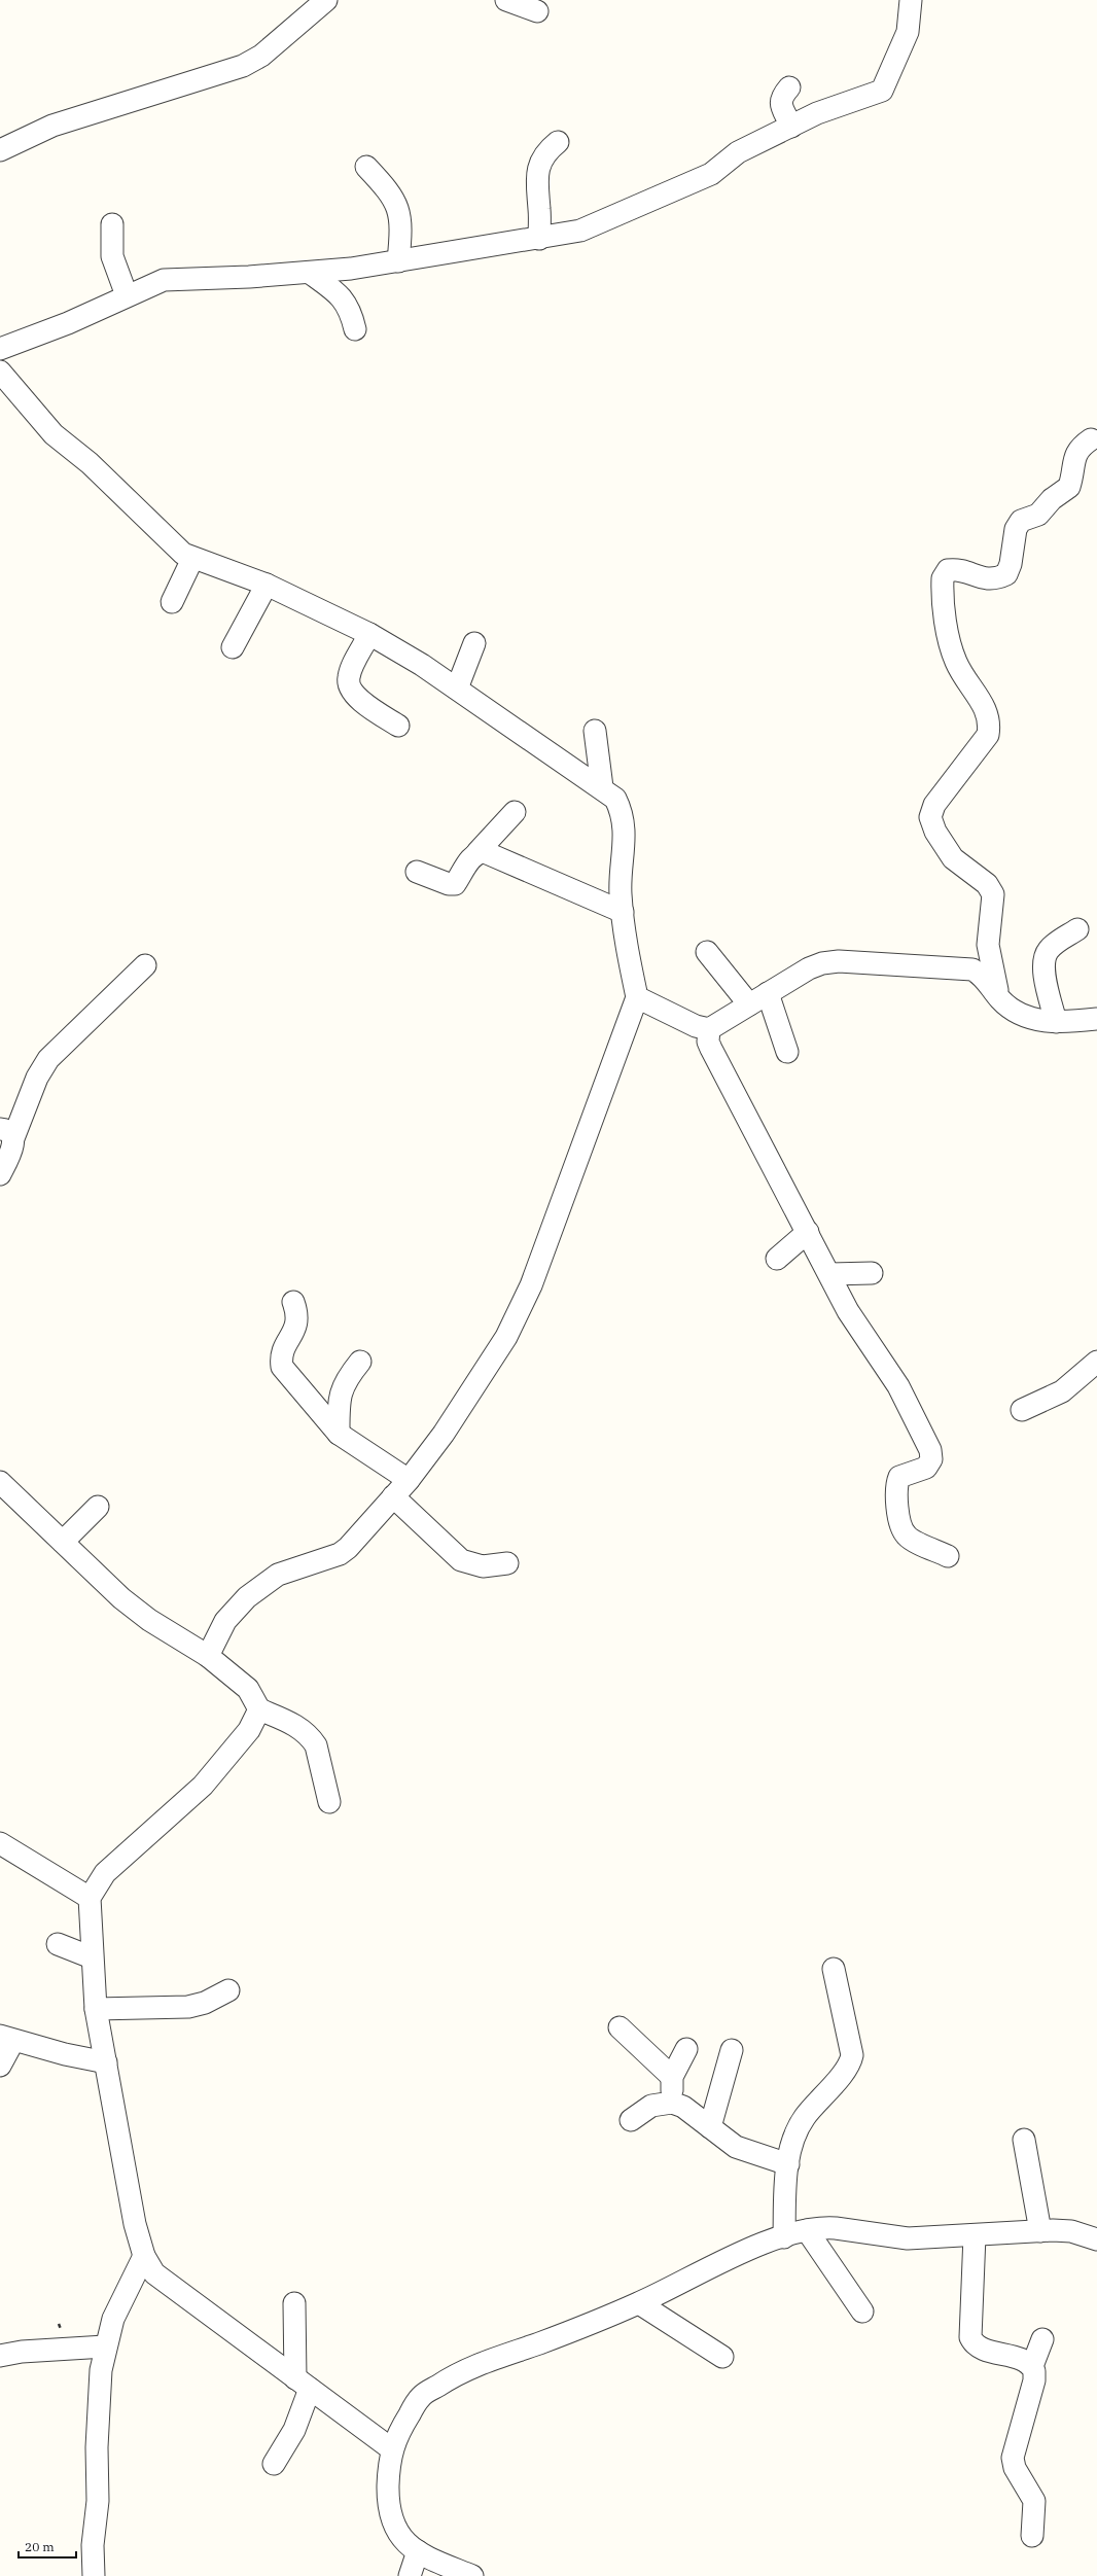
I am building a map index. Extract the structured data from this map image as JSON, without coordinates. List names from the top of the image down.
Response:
{
  "scale_bar": "20 m"
}
